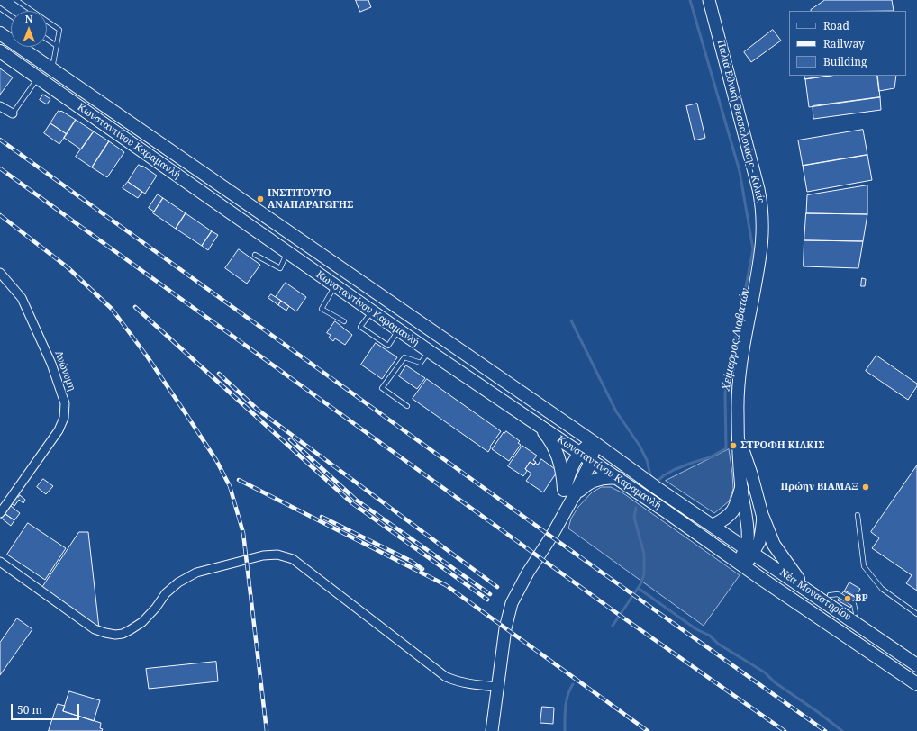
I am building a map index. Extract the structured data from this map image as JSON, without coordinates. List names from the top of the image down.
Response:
{
  "streets": {
    "main road": ["Παλιά Εθνική Θεσσαλονίκης - Κιλκίς", "Κωνσταντίνου Καραμανλή", "Νέα Μοναστηρίου"],
    "street": ["Ανώνυμη"]
  },
  "crossings": [
    ["Παλιά Εθνική Θεσσαλονίκης - Κιλκίς", "Κωνσταντίνου Καραμανλή"],
    ["Παλιά Εθνική Θεσσαλονίκης - Κιλκίς", "Νέα Μοναστηρίου"],
    ["Κωνσταντίνου Καραμανλή", "Νέα Μοναστηρίου"]
  ],
  "water": ["Χείμαρρος Διαβατών"],
  "places": [
    "ΙΝΣΤΙΤΟΥΤΟ ΑΝΑΠΑΡΑΓΩΓΗΣ",
    "ΣΤΡΟΦΗ ΚΙΛΚΙΣ",
    "Πρώην ΒΙΑΜΑΞ",
    "BP"
  ],
  "legend": ["Road", "Railway", "Building"],
  "scale_bar": "50 m",
  "north": "top"
}
